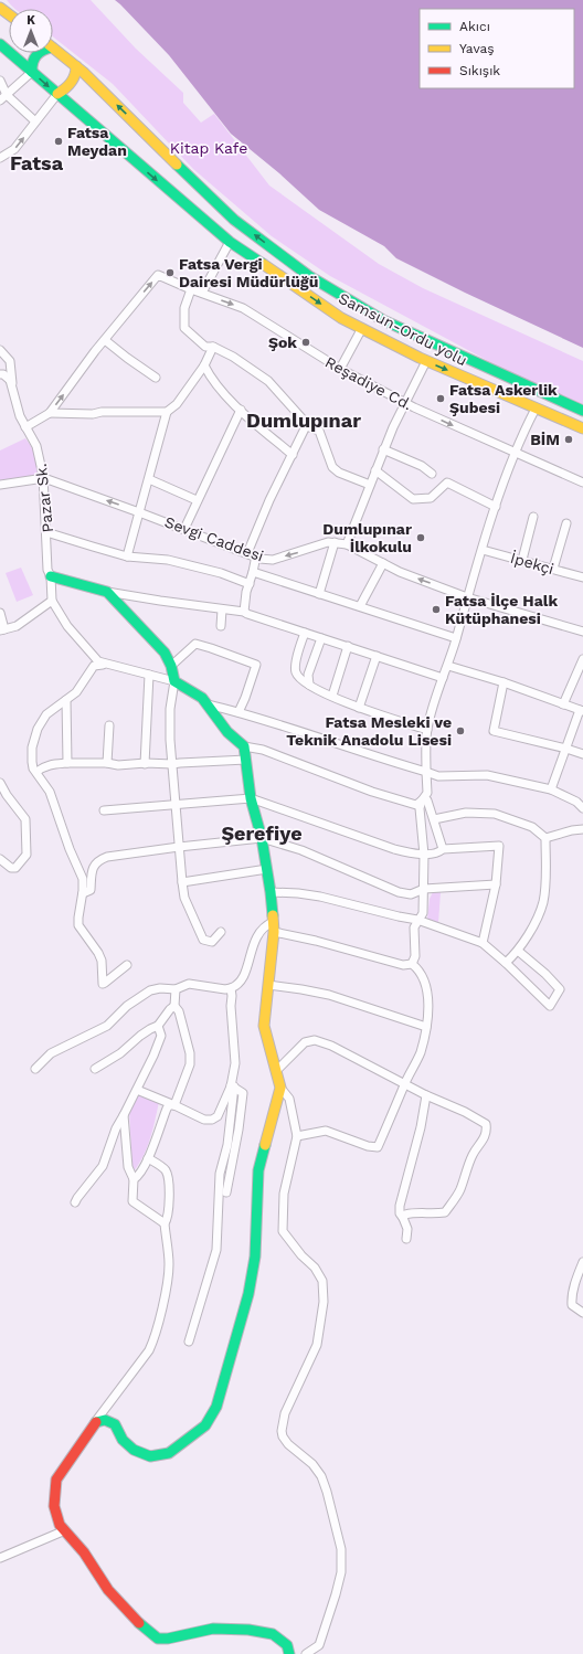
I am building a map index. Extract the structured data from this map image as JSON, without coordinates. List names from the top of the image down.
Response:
{
  "streets": {
    "main road": ["Samsun-Ordu yolu"],
    "street": [
      "Reşadiye Cd.",
      "Pazar Sk.",
      "Sevgi Caddesi",
      "İpekçi"
    ]
  },
  "crossings": [
    ["Pazar Sk.", "Sevgi Caddesi"]
  ],
  "one_way": ["Reşadiye Cd."],
  "districts": ["Fatsa", "Dumlupınar", "Şerefiye"],
  "parks": ["Kitap Kafe"],
  "places": [
    "Fatsa Meydan",
    "Fatsa Vergi Dairesi Müdürlüğü",
    "Şok",
    "Fatsa Askerlik Şubesi",
    "BİM",
    "Dumlupınar İlkokulu",
    "Fatsa İlçe Halk Kütüphanesi",
    "Fatsa Mesleki ve Teknik Anadolu Lisesi"
  ],
  "legend": ["Akıcı", "Yavaş", "Sıkışık"],
  "north": "top"
}
